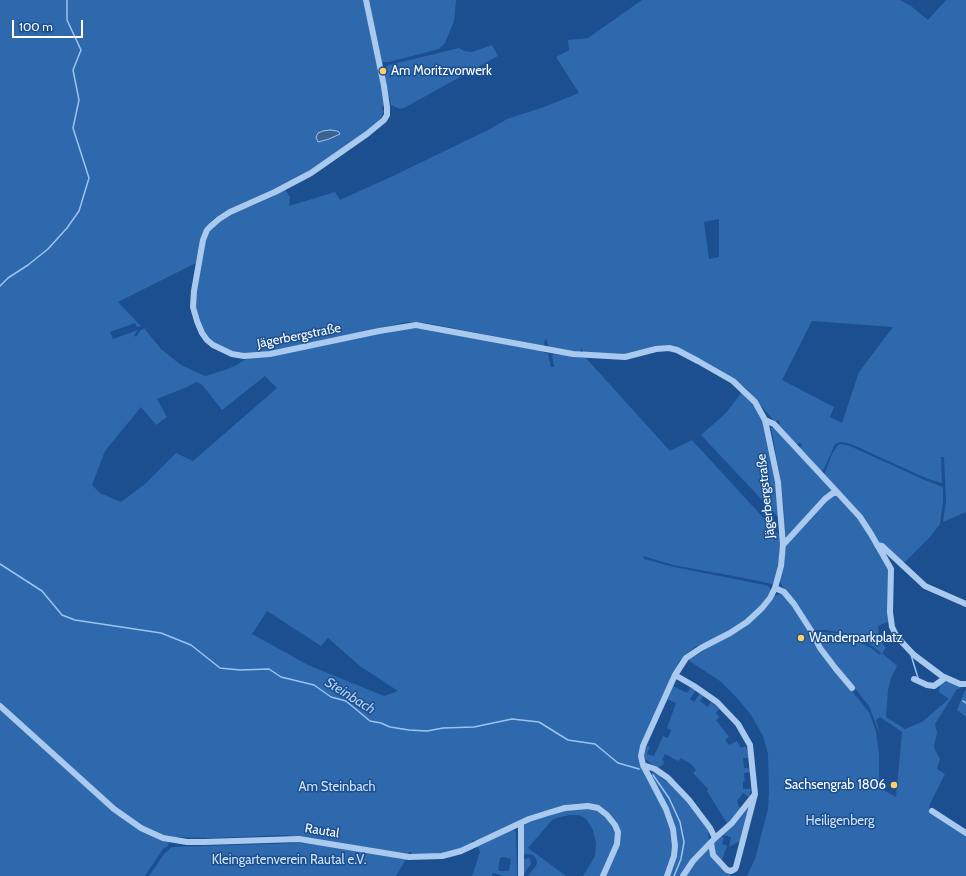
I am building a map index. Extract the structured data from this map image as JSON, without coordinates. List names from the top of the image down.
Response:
{
  "streets": {
    "street": ["Jägerbergstraße", "Rautal"]
  },
  "water": ["Steinbach"],
  "parks": ["Am Steinbach", "Heiligenberg", "Kleingartenverein Rautal e.V."],
  "places": ["Am Moritzvorwerk", "Wanderparkplatz", "Sachsengrab 1806"],
  "scale_bar": "100 m"
}
